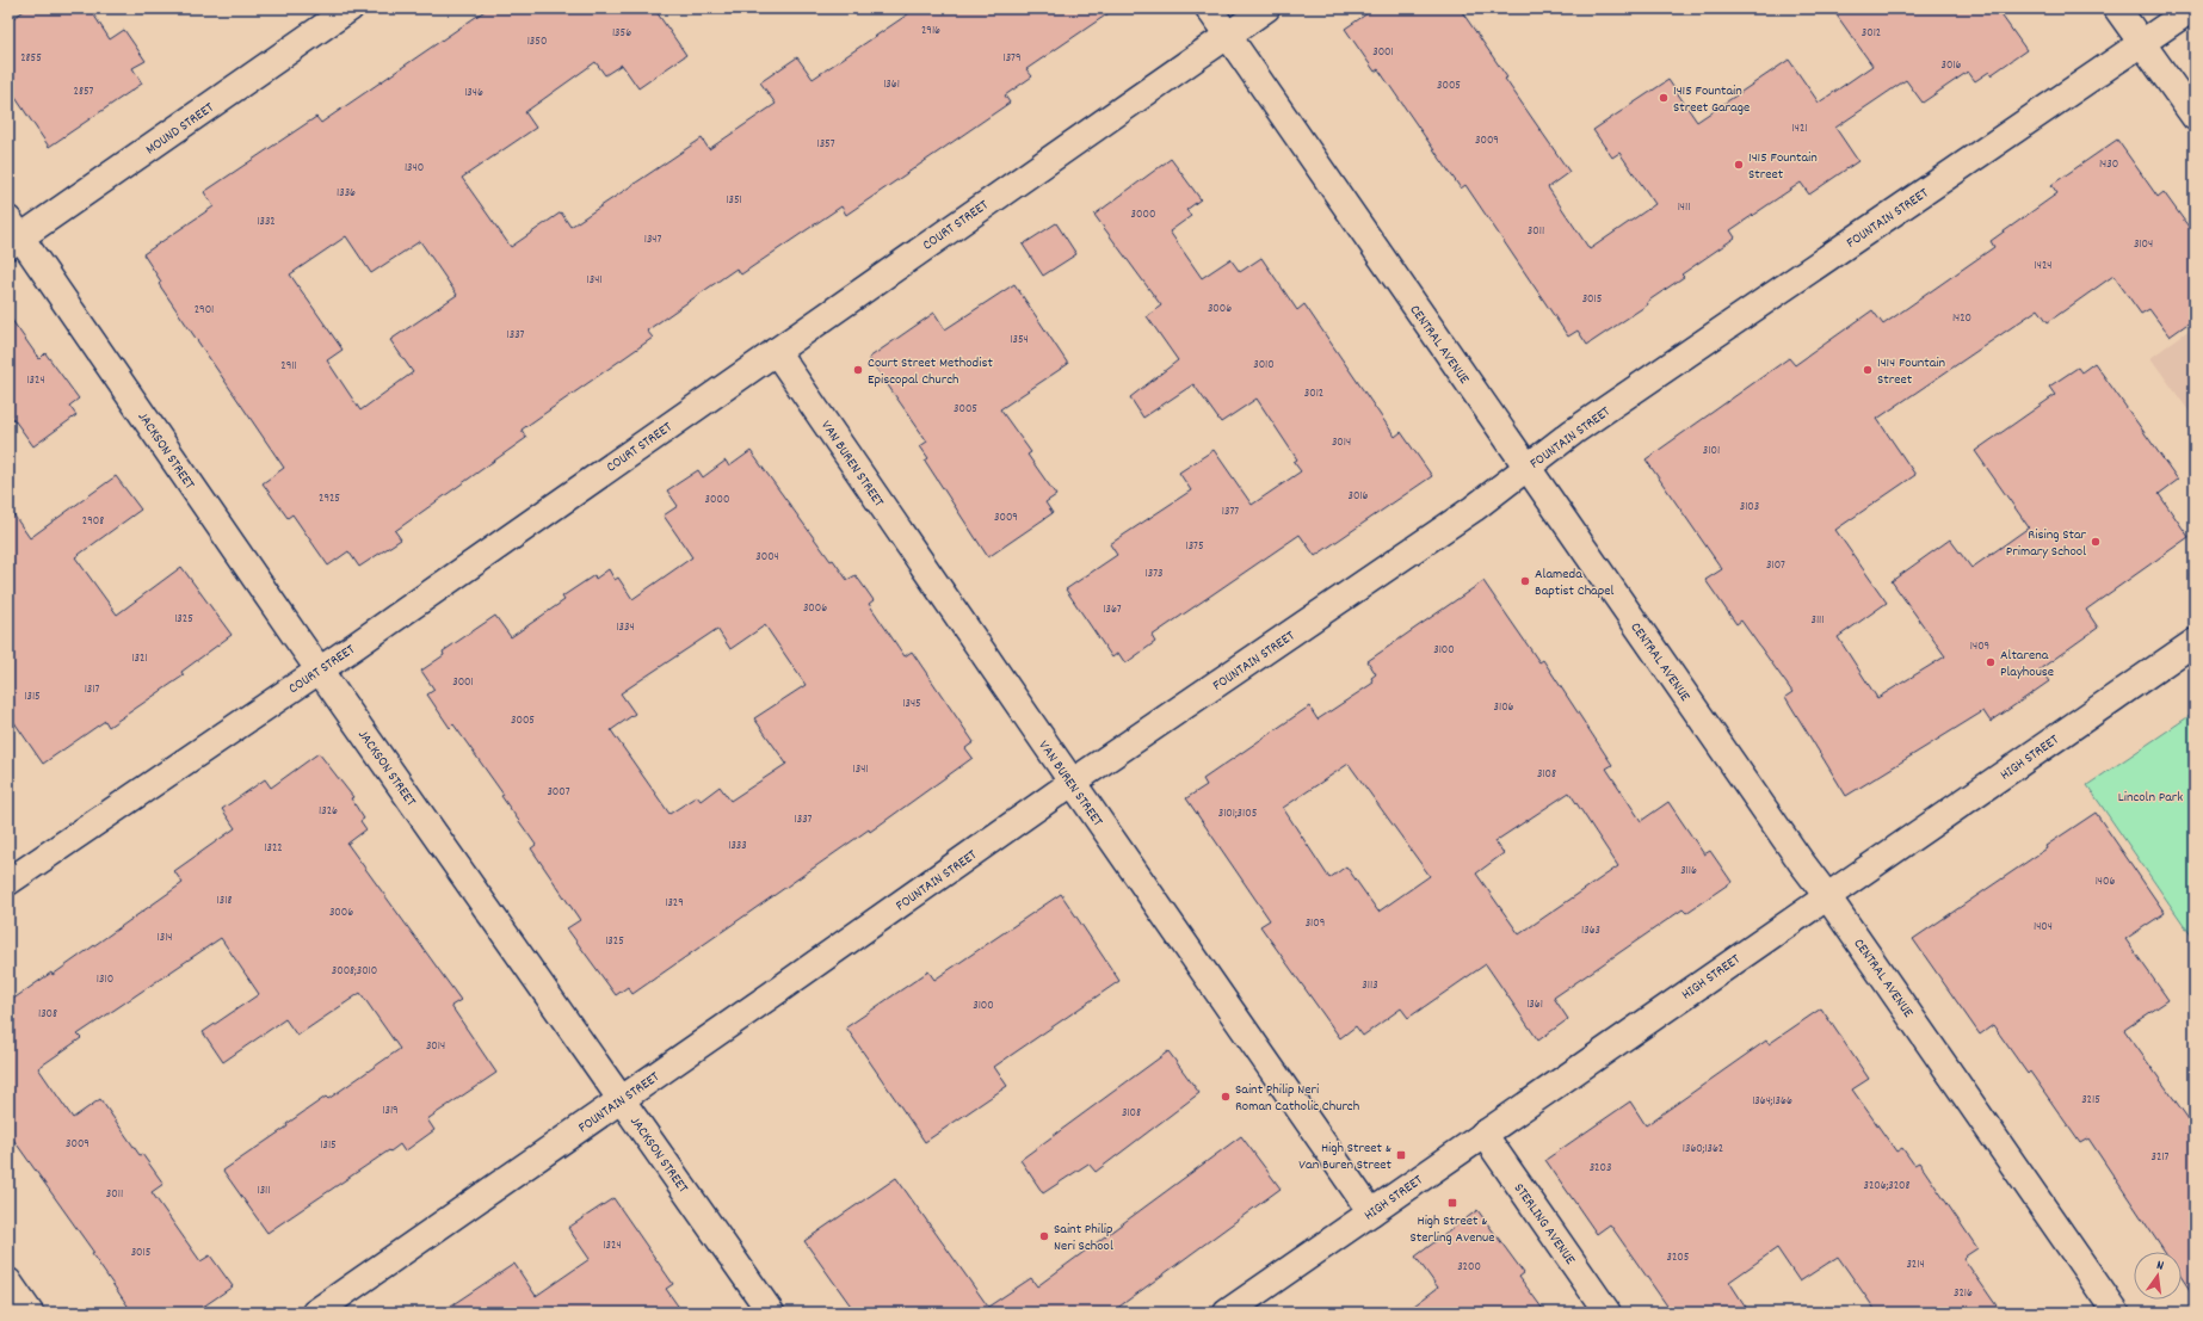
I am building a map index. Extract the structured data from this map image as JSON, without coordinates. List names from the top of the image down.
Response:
{
  "streets": {
    "street": [
      "MOUND STREET",
      "FOUNTAIN STREET",
      "COURT STREET",
      "CENTRAL AVENUE",
      "JACKSON STREET",
      "VAN BUREN STREET",
      "HIGH STREET",
      "STERLING AVENUE"
    ]
  },
  "crossings": [
    ["MOUND STREET", "JACKSON STREET"],
    ["FOUNTAIN STREET", "CENTRAL AVENUE"],
    ["FOUNTAIN STREET", "JACKSON STREET"],
    ["FOUNTAIN STREET", "VAN BUREN STREET"],
    ["COURT STREET", "CENTRAL AVENUE"],
    ["COURT STREET", "JACKSON STREET"],
    ["COURT STREET", "VAN BUREN STREET"],
    ["CENTRAL AVENUE", "HIGH STREET"],
    ["VAN BUREN STREET", "HIGH STREET"],
    ["HIGH STREET", "STERLING AVENUE"]
  ],
  "parks": ["Lincoln Park"],
  "places": {
    "other": [
      "1415 Fountain Street Garage",
      "1415 Fountain Street",
      "Court Street Methodist Episcopal Church",
      "1414 Fountain Street",
      "Rising Star Primary School",
      "Alameda Baptist Chapel",
      "Altarena Playhouse",
      "Saint Philip Neri Roman Catholic Church",
      "Saint Philip Neri School"
    ],
    "transit": ["High Street & Van Buren Street", "High Street & Sterling Avenue"]
  },
  "house_numbers": [
    "2916",
    "1356",
    "3012",
    "1350",
    "3001",
    "2855",
    "1379",
    "3016",
    "1361",
    "3005",
    "2857",
    "1346",
    "1421",
    "3009",
    "1357",
    "1430",
    "1340",
    "1336",
    "1351",
    "1411",
    "3000",
    "1332",
    "3011",
    "1347",
    "3104",
    "1424",
    "1341",
    "3015",
    "3006",
    "2901",
    "1420",
    "1337",
    "1354",
    "3010",
    "2911",
    "1324",
    "3012",
    "3005",
    "3014",
    "3101",
    "3016",
    "2925",
    "3000",
    "3103",
    "1377",
    "3009",
    "2908",
    "1375",
    "3004",
    "3107",
    "1373",
    "3006",
    "1367",
    "1325",
    "3111",
    "1334",
    "1409",
    "3100",
    "1321",
    "3001",
    "1317",
    "1315",
    "1345",
    "3106",
    "3005",
    "1341",
    "3108",
    "3007",
    "1326",
    "3101;3105",
    "1337",
    "1333",
    "1322",
    "3116",
    "1406",
    "1318",
    "1329",
    "3006",
    "3109",
    "1404",
    "1363",
    "1314",
    "1325",
    "3008;3010",
    "1310",
    "3113",
    "1361",
    "3100",
    "1308",
    "3014",
    "3215",
    "1364;1366",
    "1319",
    "3108",
    "3009",
    "1315",
    "1360;1362",
    "3217",
    "3203",
    "3206;3208",
    "1311",
    "3011",
    "1324",
    "3015",
    "3205",
    "3214",
    "3200",
    "3216"
  ],
  "north": "top"
}
